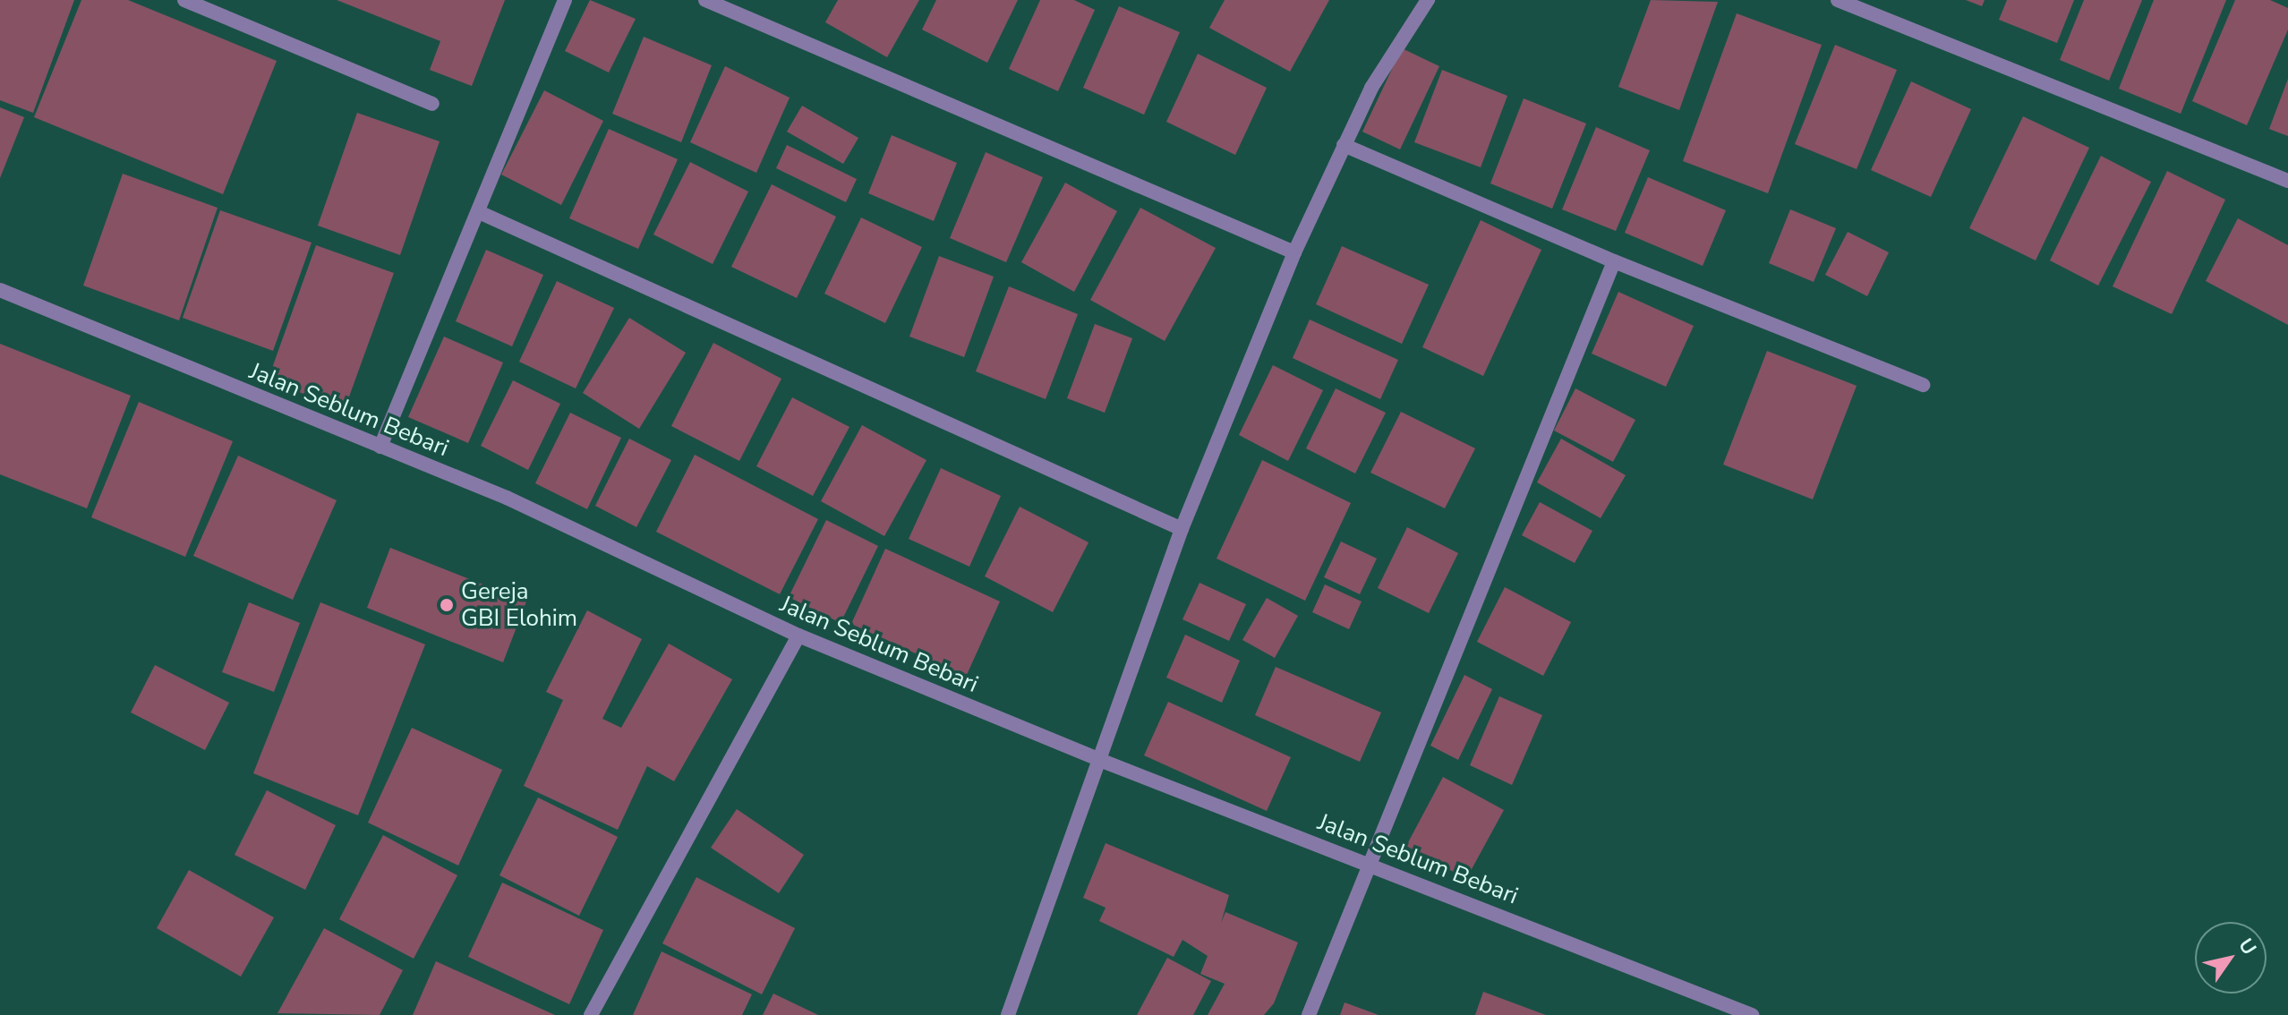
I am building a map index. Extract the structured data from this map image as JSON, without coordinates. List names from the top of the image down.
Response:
{
  "streets": {
    "street": ["Jalan Seblum Bebari"]
  },
  "places": ["Gereja GBI Elohim"],
  "north": "top right"
}
